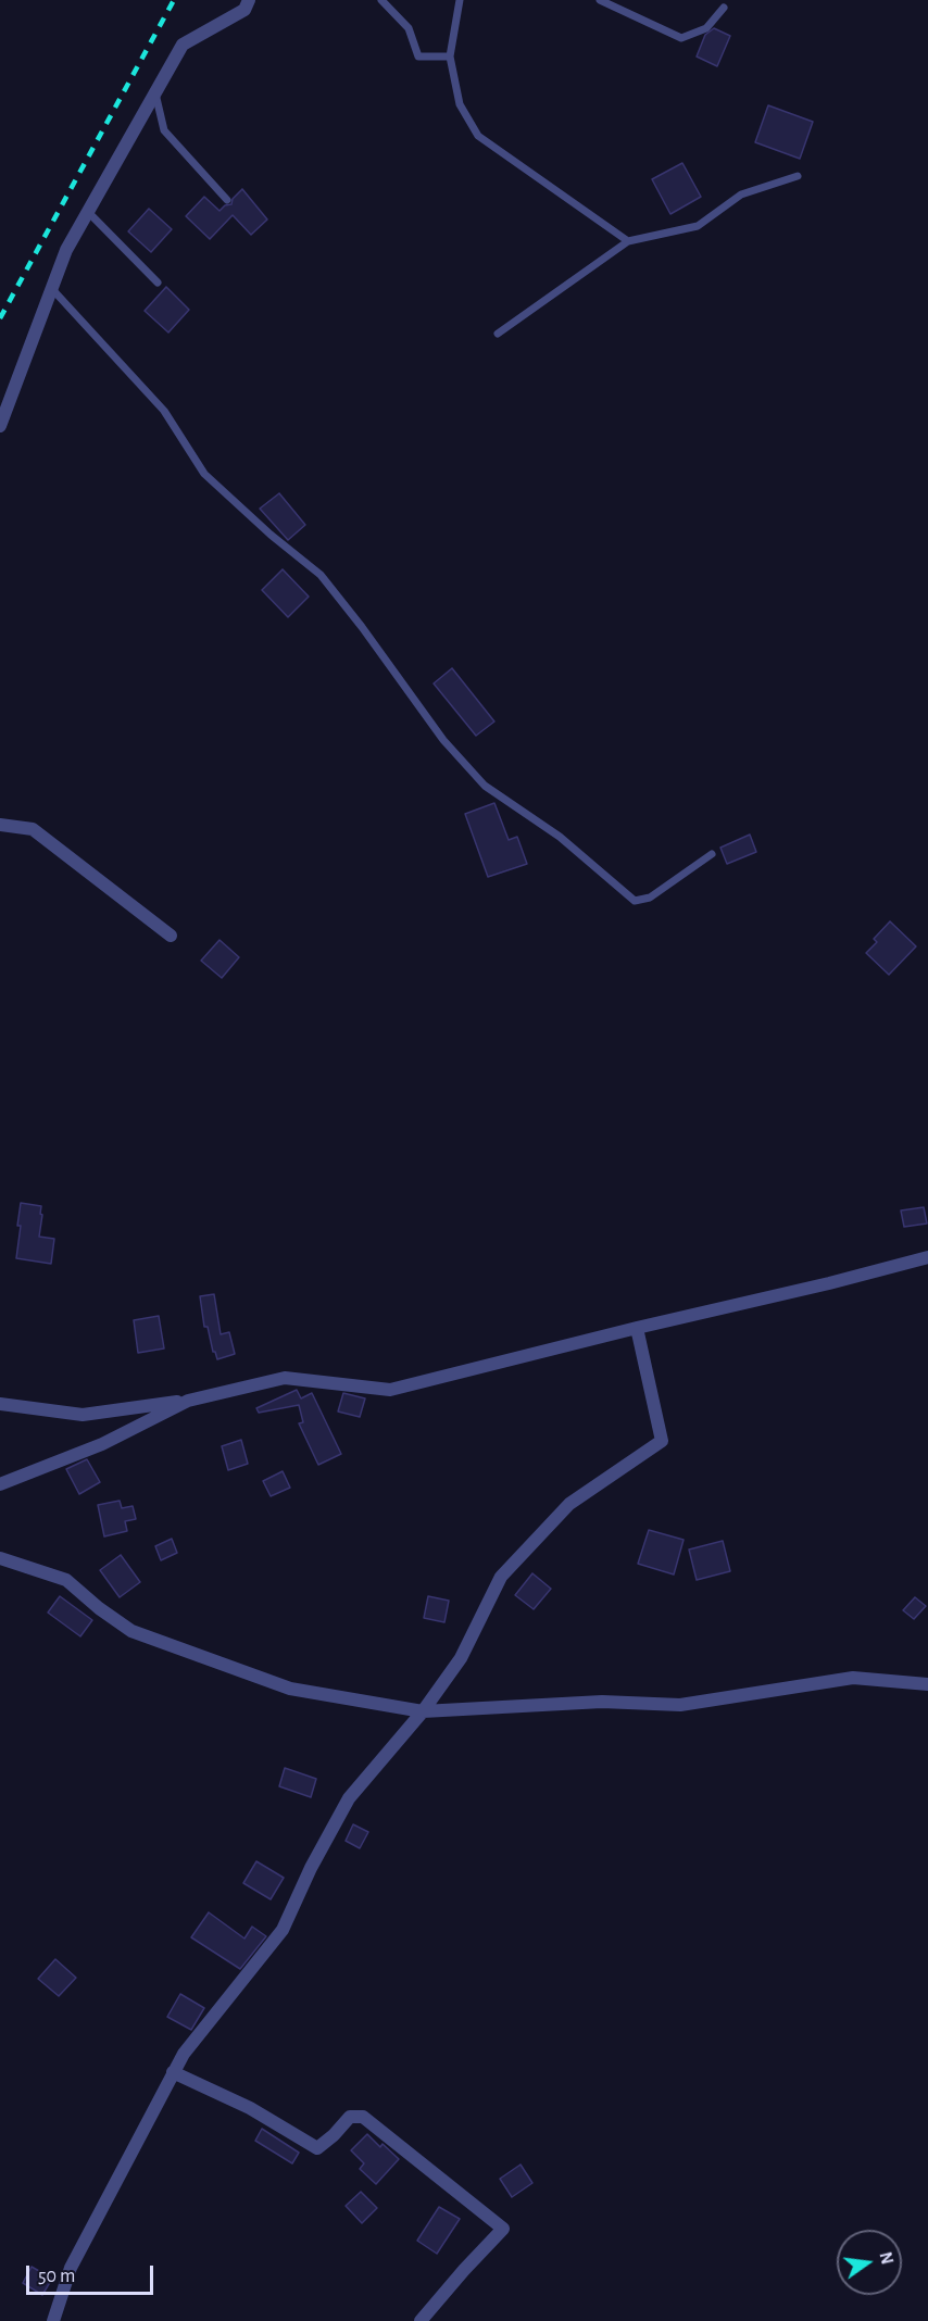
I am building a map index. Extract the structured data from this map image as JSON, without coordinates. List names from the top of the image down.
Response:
{
  "scale_bar": "50 m",
  "north": "right"
}
